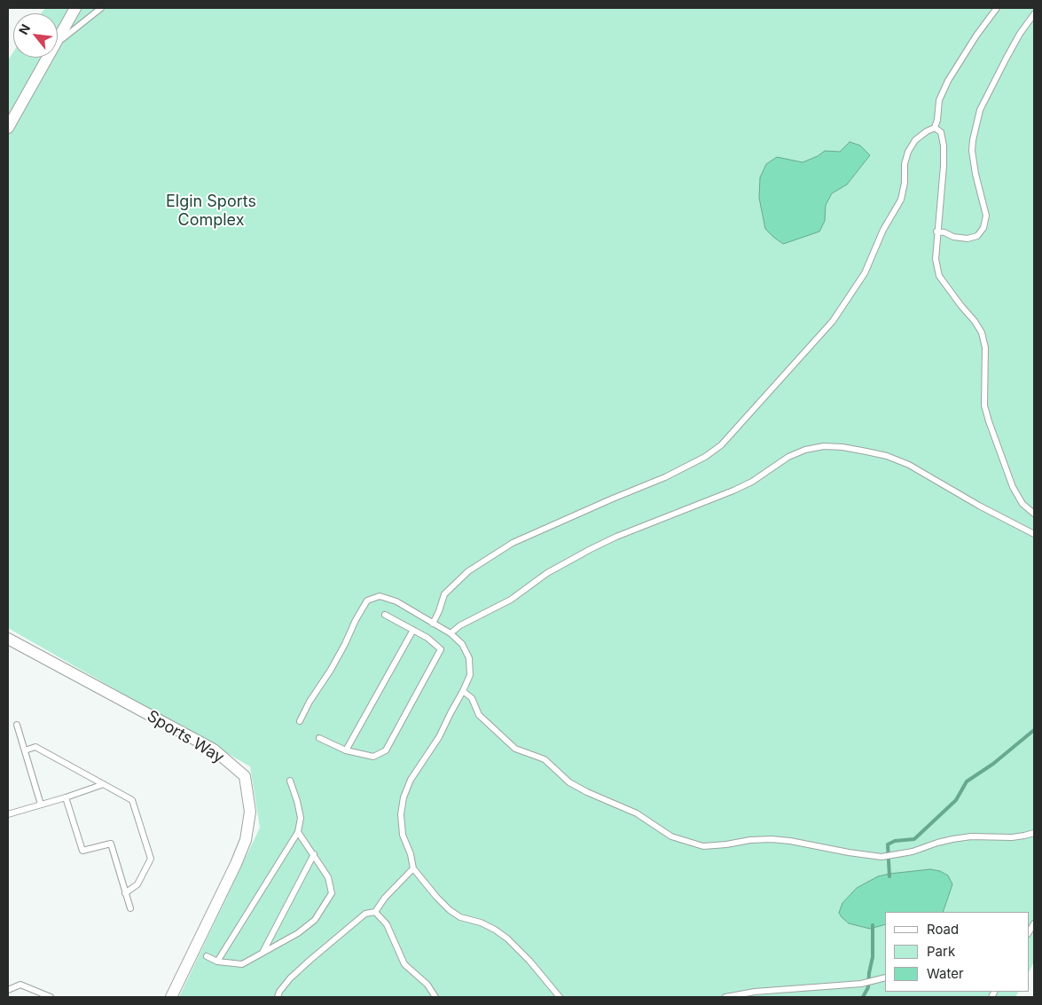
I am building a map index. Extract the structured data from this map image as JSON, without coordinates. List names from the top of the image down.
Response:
{
  "streets": {
    "street": ["Sports Way"]
  },
  "parks": ["Elgin Sports Complex"],
  "legend": ["Road", "Park", "Water"],
  "north": "top left"
}
